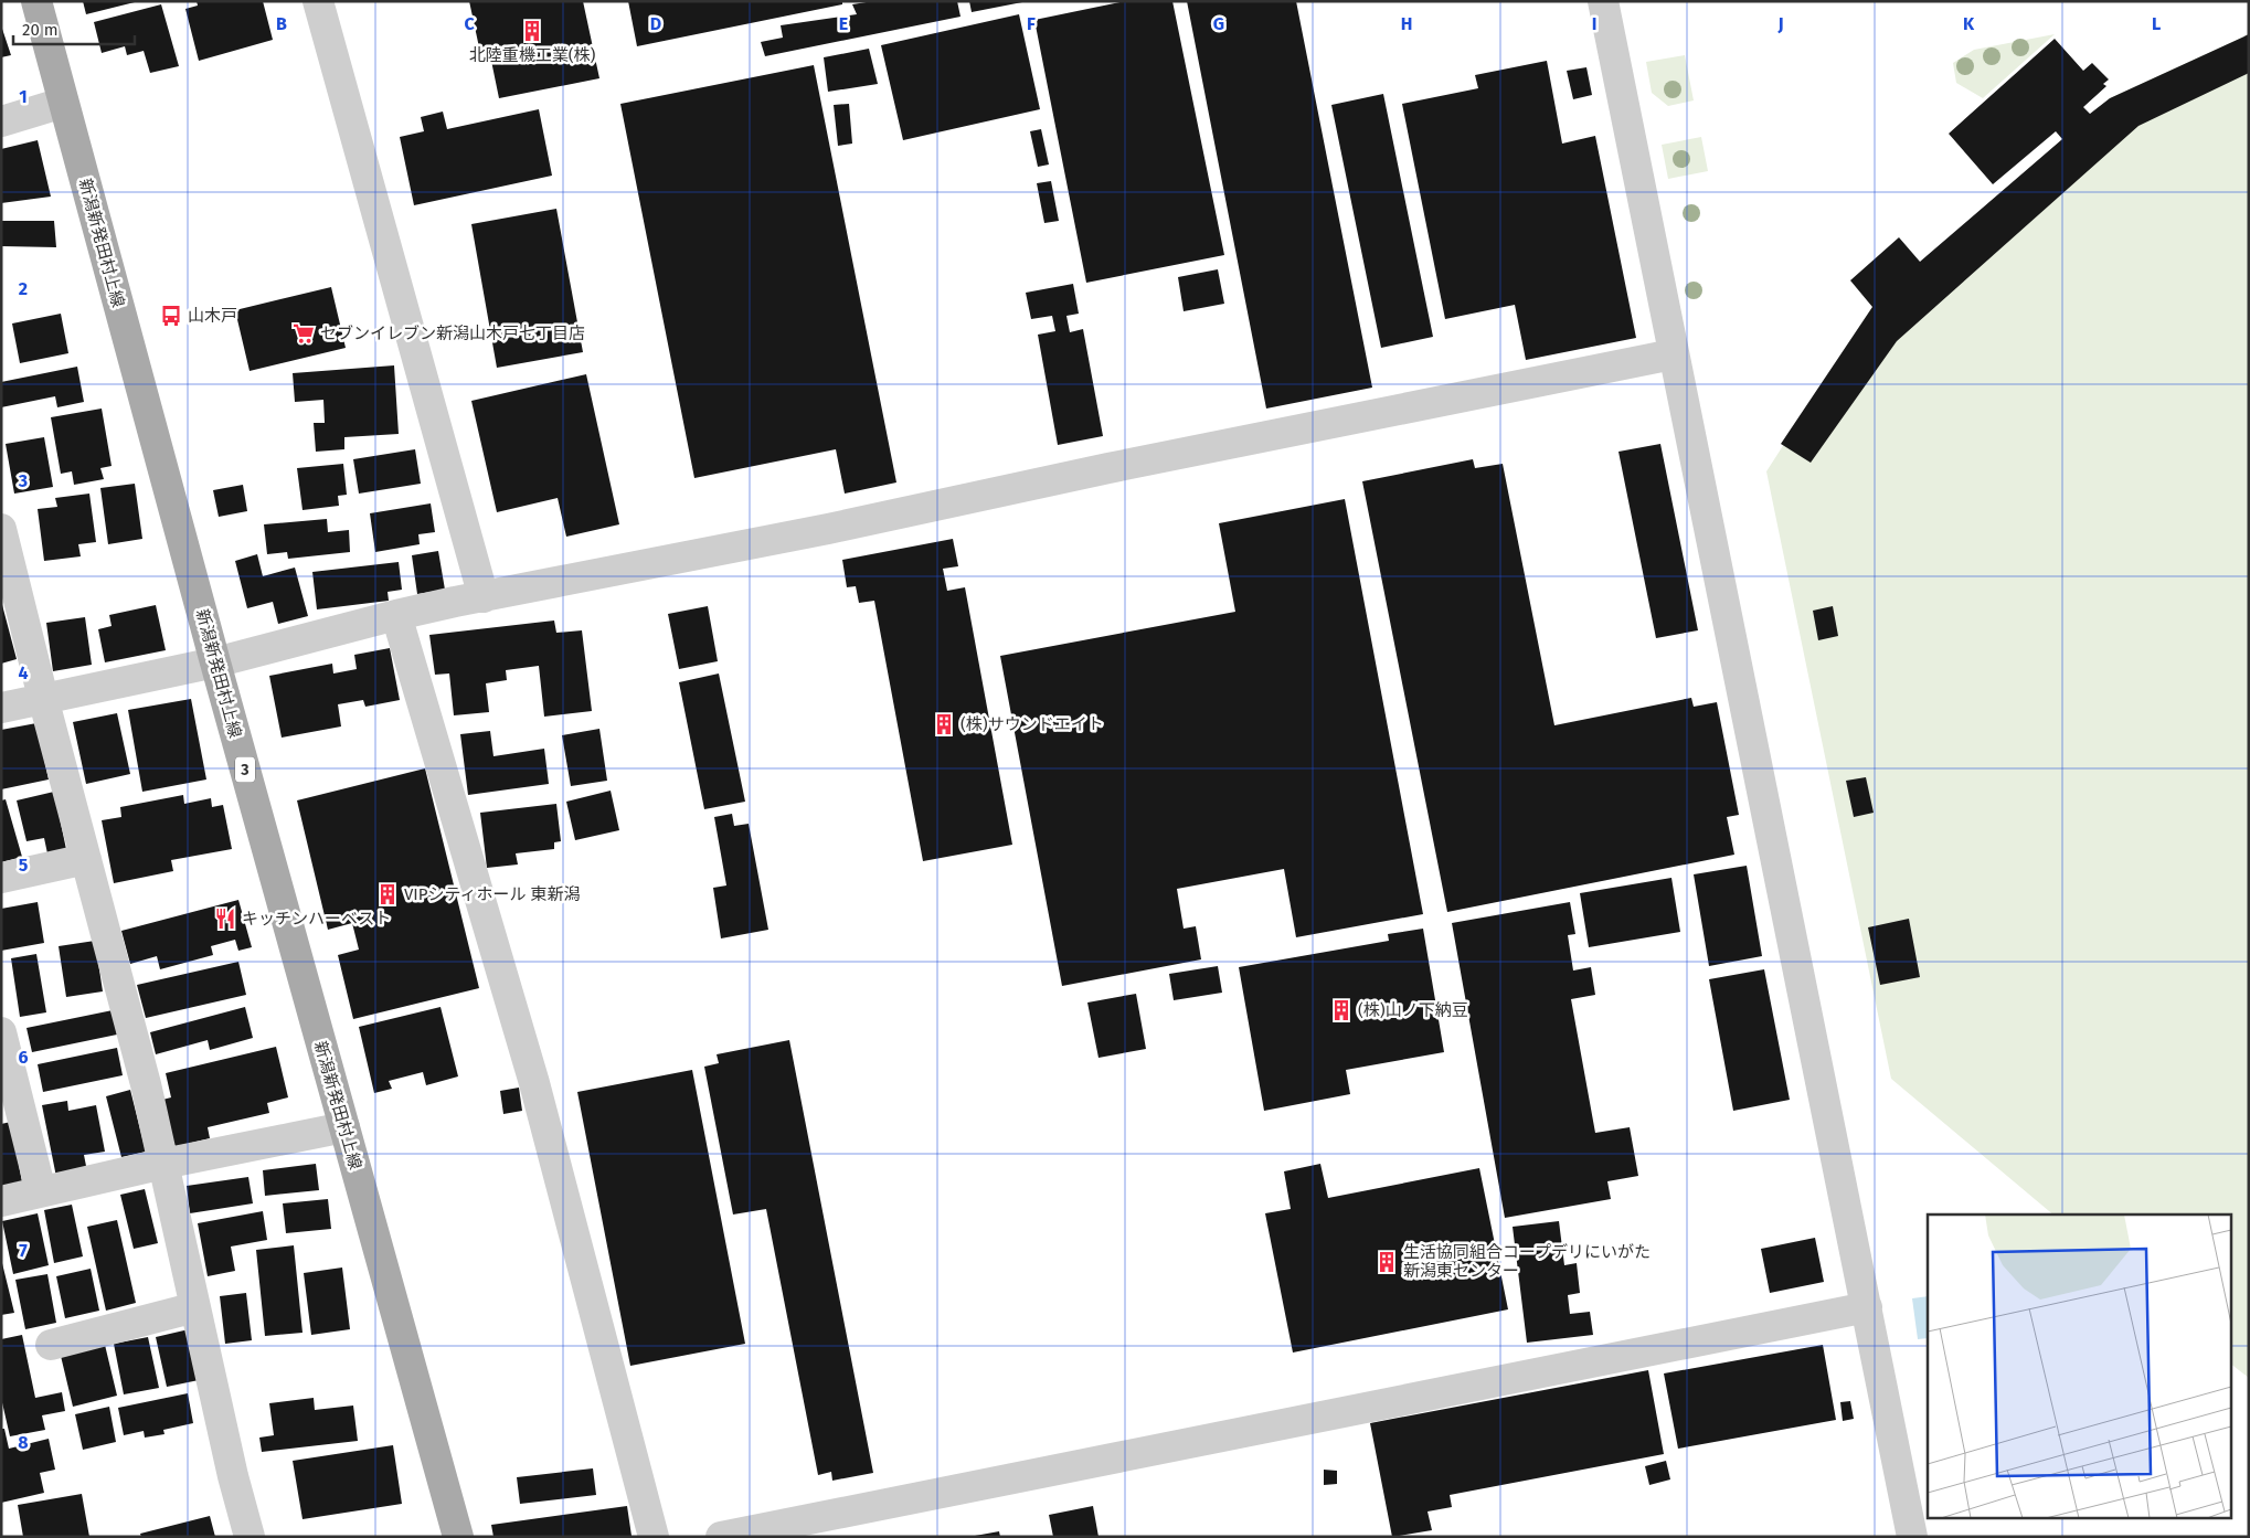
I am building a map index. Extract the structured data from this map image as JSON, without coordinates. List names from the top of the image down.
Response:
{
  "streets": {
    "main road": ["新潟新発田村上線", "3"]
  },
  "places": {
    "building": [
      "北陸重機工業(株)",
      "(株)サウンドエイト",
      "VIPシティホール 東新潟",
      "(株)山ノ下納豆",
      "生活協同組合コープデリにいがた 新潟東センター"
    ],
    "bus stop": ["山木戸"],
    "supermarket": ["セブンイレブン新潟山木戸七丁目店"],
    "restaurant": ["キッチンハーベスト"]
  },
  "scale_bar": "20 m",
  "grid": {
    "columns": [
      "B",
      "C",
      "D",
      "E",
      "F",
      "G",
      "H",
      "I",
      "J",
      "K",
      "L"
    ],
    "rows": [
      "1",
      "2",
      "3",
      "4",
      "5",
      "6",
      "7",
      "8"
    ]
  }
}
